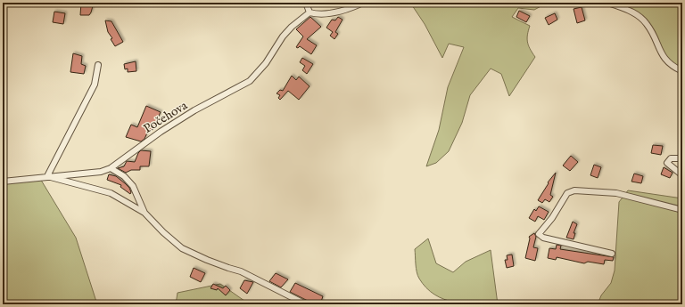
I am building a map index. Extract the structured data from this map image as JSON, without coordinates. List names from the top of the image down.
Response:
{
  "streets": {
    "street": ["Počehova"]
  }
}
